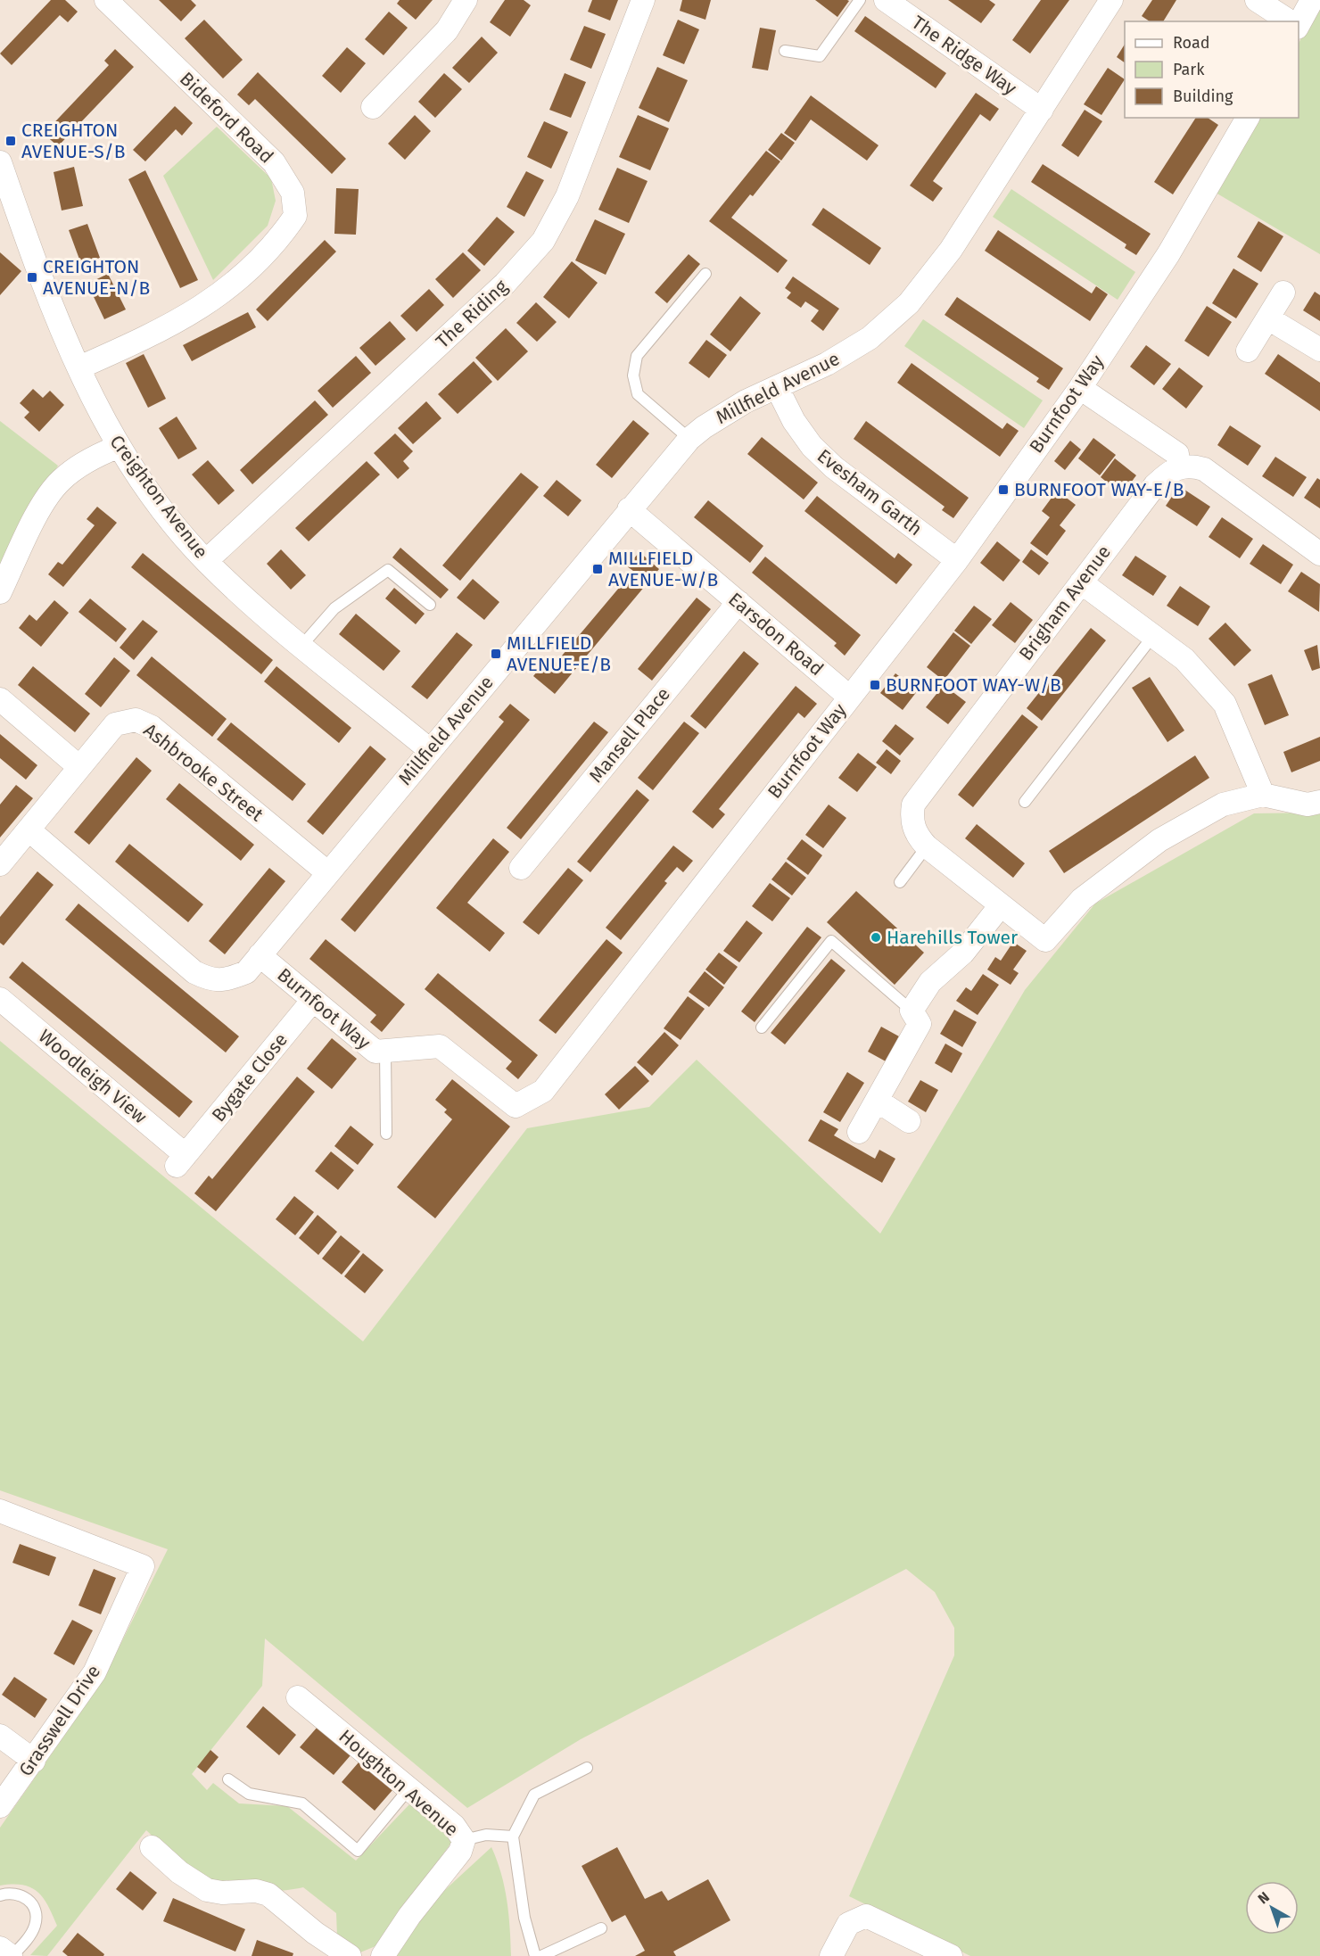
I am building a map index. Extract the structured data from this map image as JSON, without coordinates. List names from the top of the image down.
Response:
{
  "streets": {
    "street": [
      "The Ridge Way",
      "Bideford Road",
      "The Riding",
      "Millfield Avenue",
      "Burnfoot Way",
      "Evesham Garth",
      "Creighton Avenue",
      "Brigham Avenue",
      "Earsdon Road",
      "Mansell Place",
      "Ashbrooke Street",
      "Woodleigh View",
      "Bygate Close",
      "Grasswell Drive",
      "Houghton Avenue"
    ]
  },
  "crossings": [
    ["The Ridge Way", "Millfield Avenue"],
    ["Bideford Road", "Creighton Avenue"],
    ["The Riding", "Creighton Avenue"],
    ["Millfield Avenue", "Burnfoot Way"],
    ["Millfield Avenue", "Evesham Garth"],
    ["Millfield Avenue", "Creighton Avenue"],
    ["Millfield Avenue", "Earsdon Road"],
    ["Millfield Avenue", "Ashbrooke Street"],
    ["Burnfoot Way", "Evesham Garth"],
    ["Burnfoot Way", "Earsdon Road"],
    ["Burnfoot Way", "Bygate Close"],
    ["Earsdon Road", "Mansell Place"],
    ["Woodleigh View", "Bygate Close"]
  ],
  "places": {
    "transit": [
      "CREIGHTON AVENUE-S/B",
      "CREIGHTON AVENUE-N/B",
      "BURNFOOT WAY-E/B",
      "MILLFIELD AVENUE-W/B",
      "MILLFIELD AVENUE-E/B",
      "BURNFOOT WAY-W/B"
    ],
    "other": ["Harehills Tower"]
  },
  "legend": ["Road", "Park", "Building"],
  "north": "top left"
}
